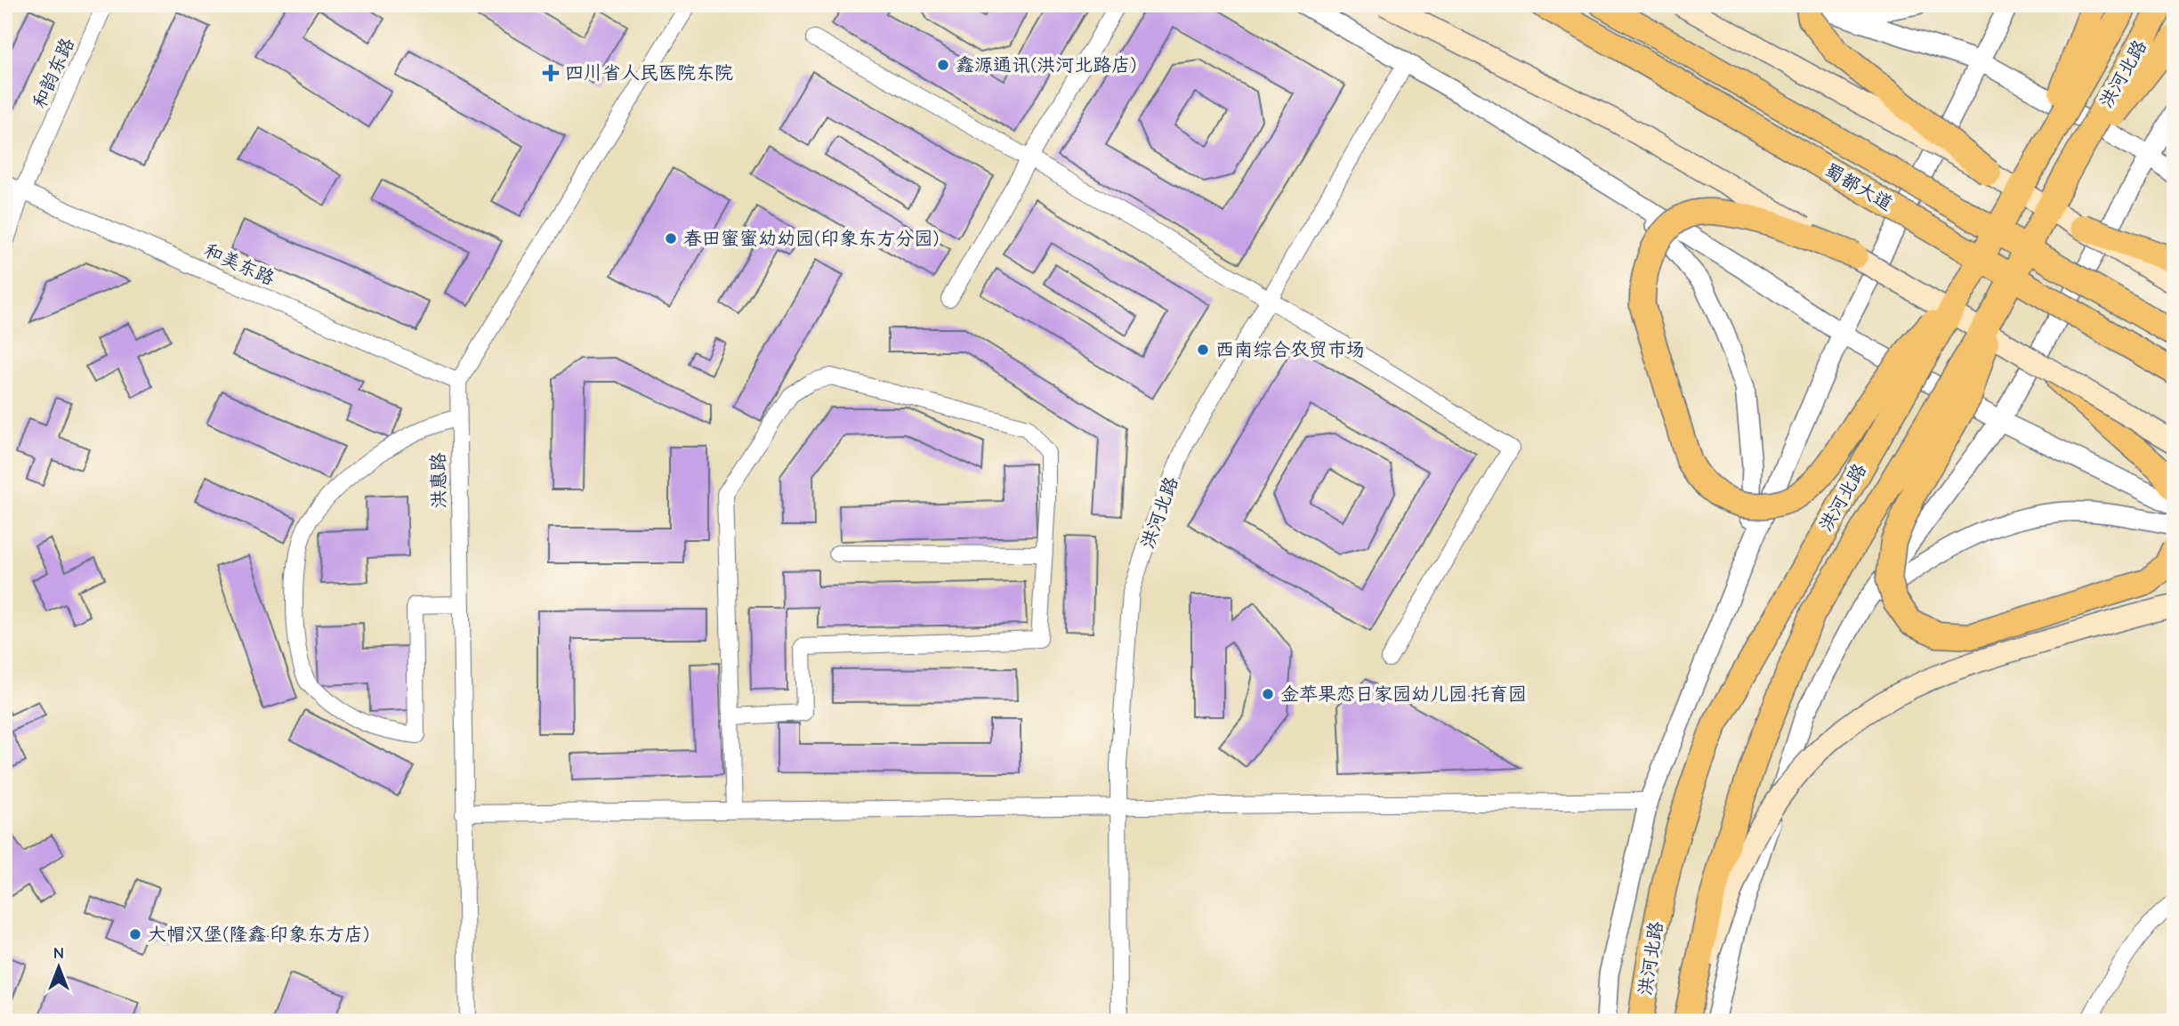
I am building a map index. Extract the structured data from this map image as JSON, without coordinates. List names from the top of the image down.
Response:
{
  "streets": {
    "main road": ["洪河北路", "蜀都大道"],
    "street": ["和韵东路", "和美东路", "洪惠路"]
  },
  "crossings": [
    ["和韵东路", "和美东路"],
    ["和美东路", "洪惠路"]
  ],
  "places": {
    "other": [
      "鑫源通讯(洪河北路店)",
      "春田蜜蜜幼幼园(印象东方分园)",
      "西南综合农贸市场",
      "金苹果恋日家园幼儿园·托育园",
      "大帽汉堡(隆鑫·印象东方店)"
    ],
    "health": ["四川省人民医院东院"]
  },
  "north": "top"
}
